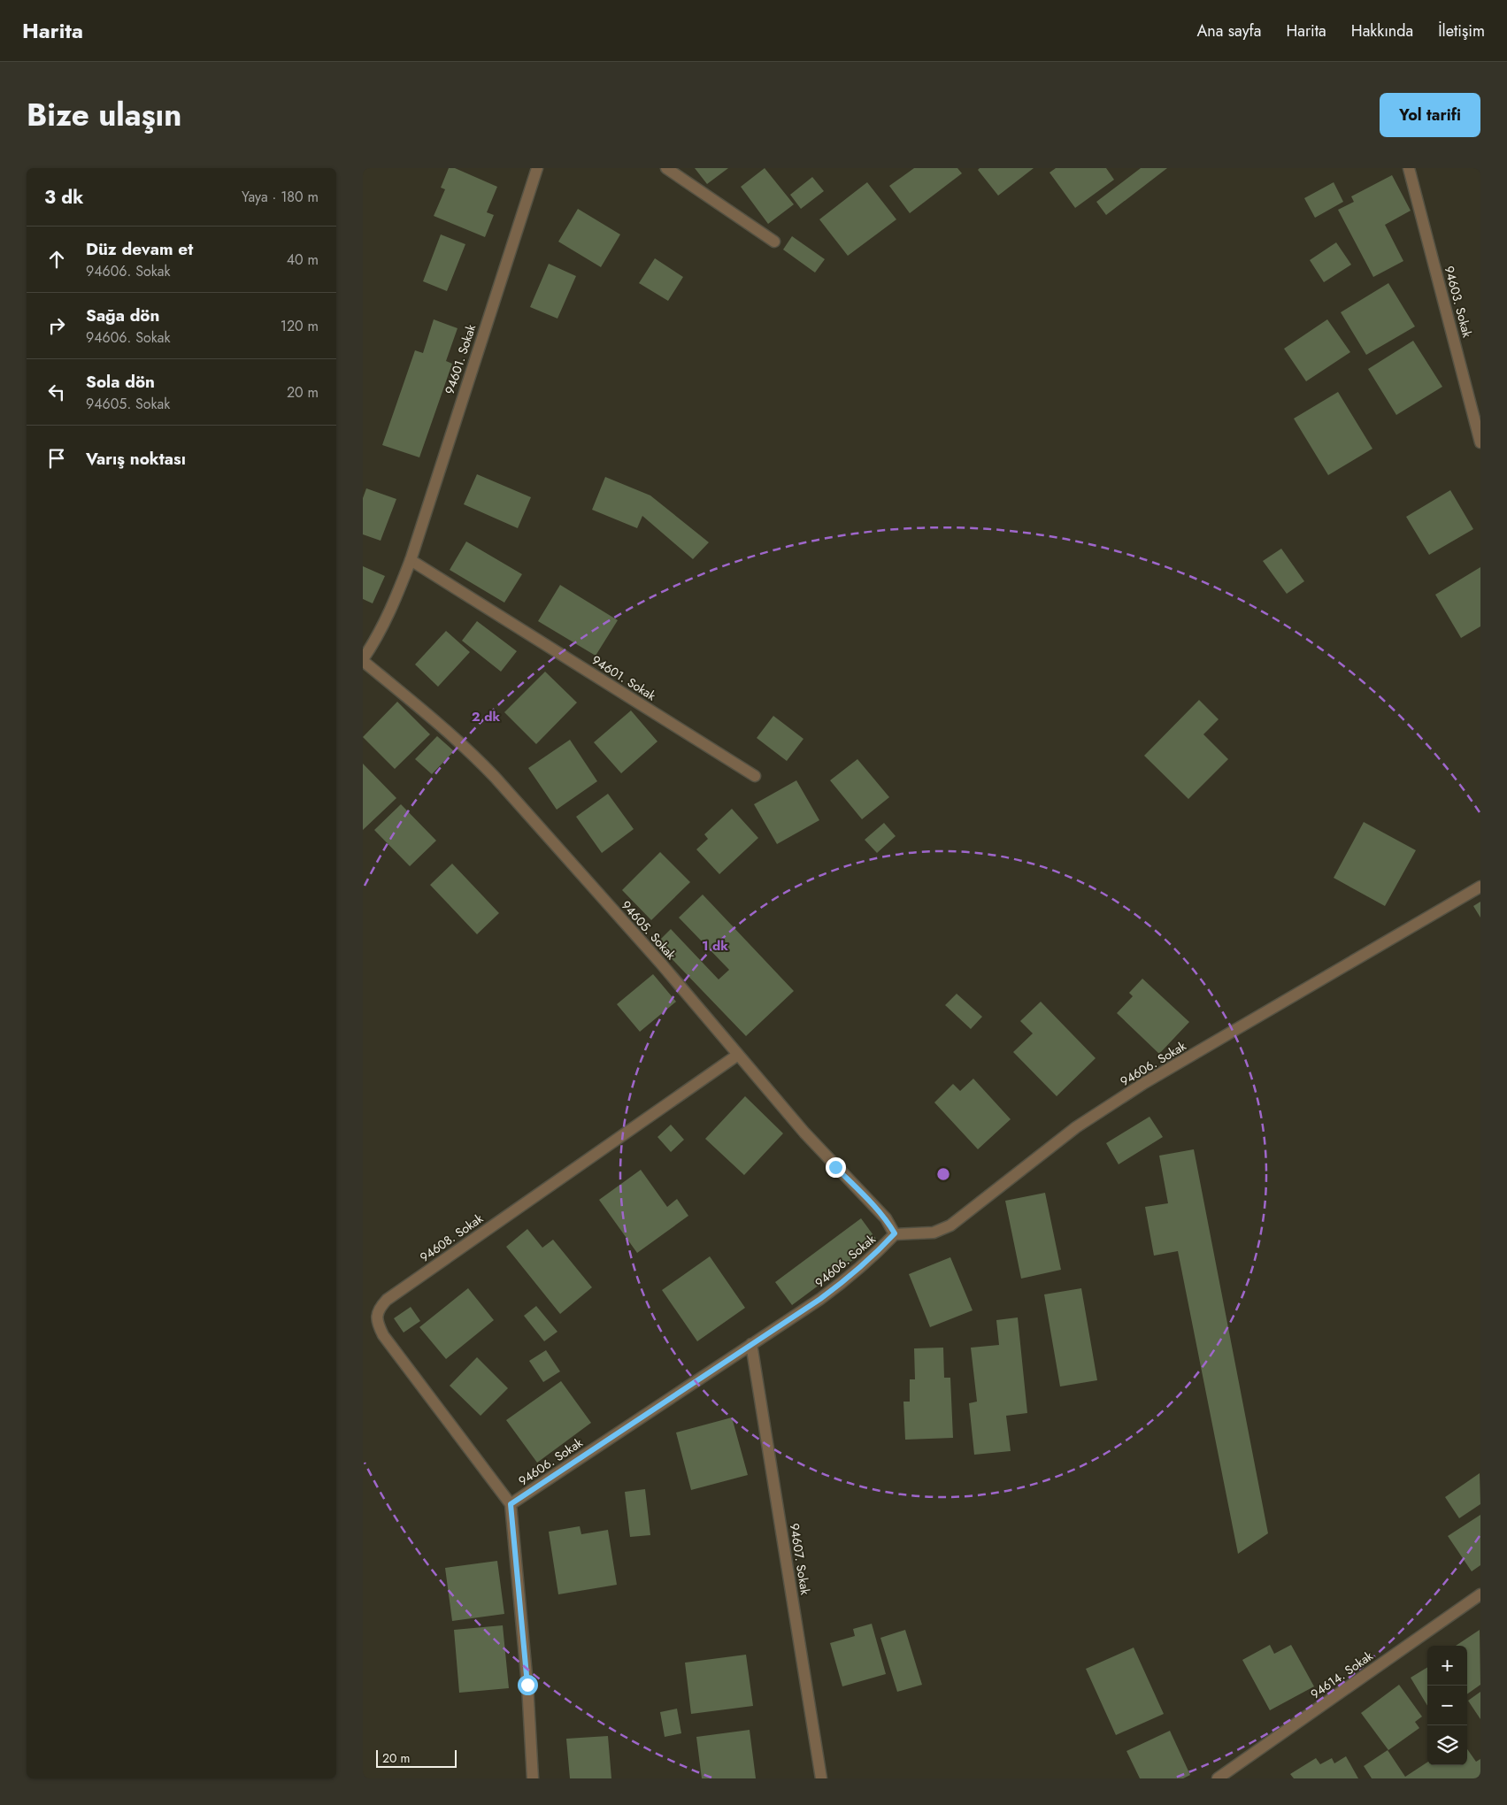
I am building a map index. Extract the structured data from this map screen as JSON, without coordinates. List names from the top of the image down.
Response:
{
  "streets": {
    "street": [
      "94603. Sokak",
      "94601. Sokak",
      "94605. Sokak",
      "94606. Sokak",
      "94608. Sokak",
      "94607. Sokak",
      "94614. Sokak"
    ]
  },
  "crossings": [
    ["94601. Sokak", "94605. Sokak"],
    ["94605. Sokak", "94606. Sokak"],
    ["94605. Sokak", "94608. Sokak"],
    ["94606. Sokak", "94608. Sokak"],
    ["94606. Sokak", "94607. Sokak"]
  ],
  "scale_bar": "20 m",
  "page": {
    "header": "Harita",
    "nav": [
      "Ana sayfa",
      "Harita",
      "Hakkında",
      "İletişim"
    ],
    "title": "Bize ulaşın",
    "buttons": "Yol tarifi",
    "heading": ["3 dk", "Yaya · 180 m"],
    "list": [
      ["Düz devam et", "94606. Sokak", "40 m"],
      ["Sağa dön", "94606. Sokak", "120 m"],
      ["Sola dön", "94605. Sokak", "20 m"],
      "Varış noktası"
    ],
    "map_buttons": ["+", "−"],
    "scale": "20 m"
  },
  "rings": ["2 dk", "1 dk"]
}
